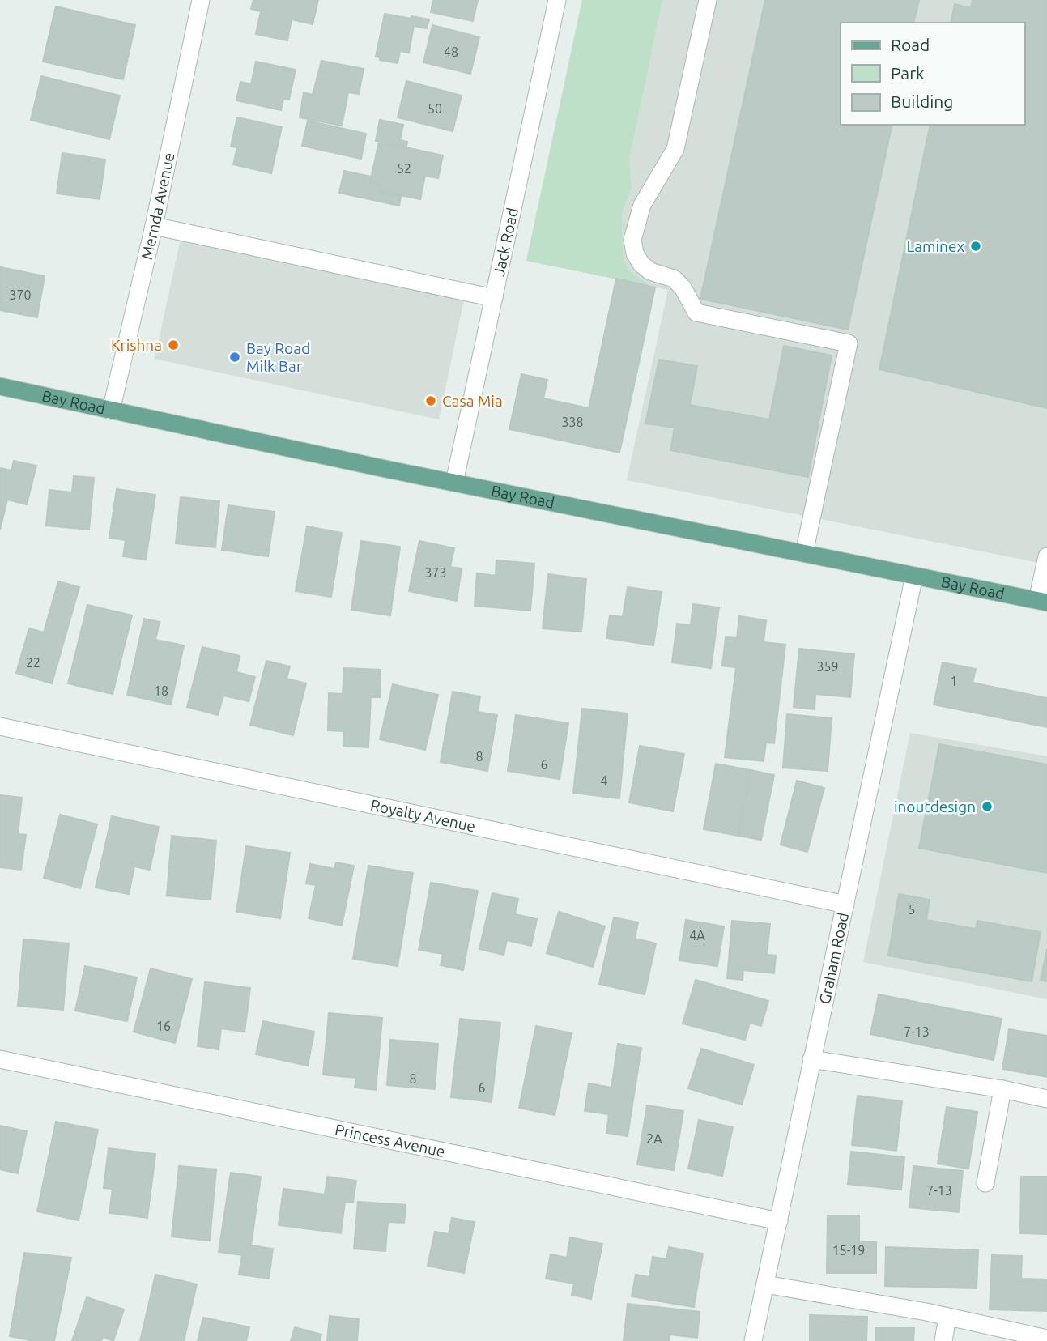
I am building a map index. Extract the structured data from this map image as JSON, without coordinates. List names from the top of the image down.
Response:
{
  "streets": {
    "main road": ["Bay Road"],
    "street": [
      "Mernda Avenue",
      "Jack Road",
      "Royalty Avenue",
      "Graham Road",
      "Princess Avenue"
    ]
  },
  "crossings": [
    ["Mernda Avenue", "Bay Road"],
    ["Jack Road", "Bay Road"],
    ["Bay Road", "Graham Road"],
    ["Royalty Avenue", "Graham Road"],
    ["Graham Road", "Princess Avenue"]
  ],
  "places": [
    "Laminex",
    "Krishna",
    "Bay Road Milk Bar",
    "Casa Mia",
    "inoutdesign"
  ],
  "house_numbers": [
    "48",
    "50",
    "52",
    "370",
    "338",
    "373",
    "22",
    "359",
    "1",
    "18",
    "8",
    "6",
    "4",
    "5",
    "4A",
    "16",
    "7-13",
    "8",
    "6",
    "2A",
    "7-13",
    "15-19"
  ],
  "legend": ["Road", "Park", "Building"]
}
